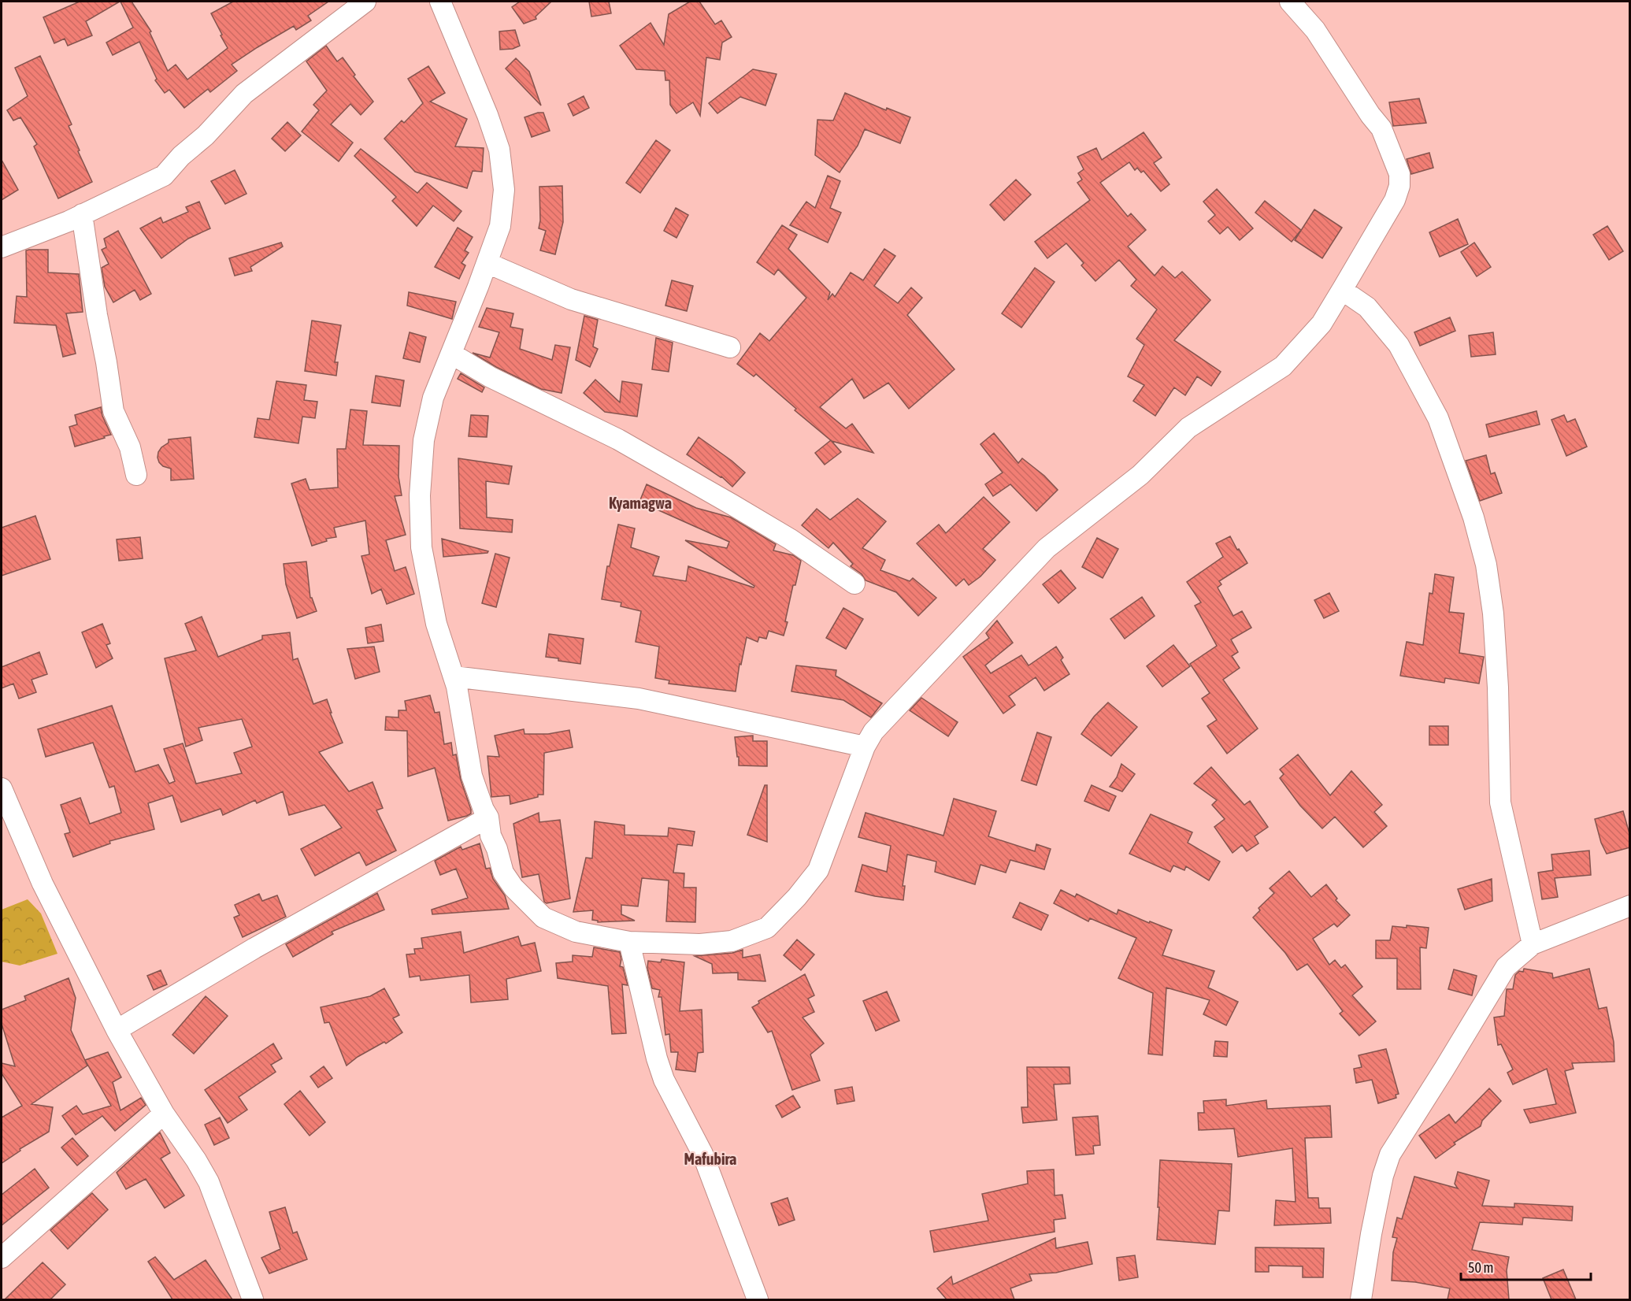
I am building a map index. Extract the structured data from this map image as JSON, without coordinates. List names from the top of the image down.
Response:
{
  "districts": ["Kyamagwa", "Mafubira"],
  "scale_bar": "50 m"
}
